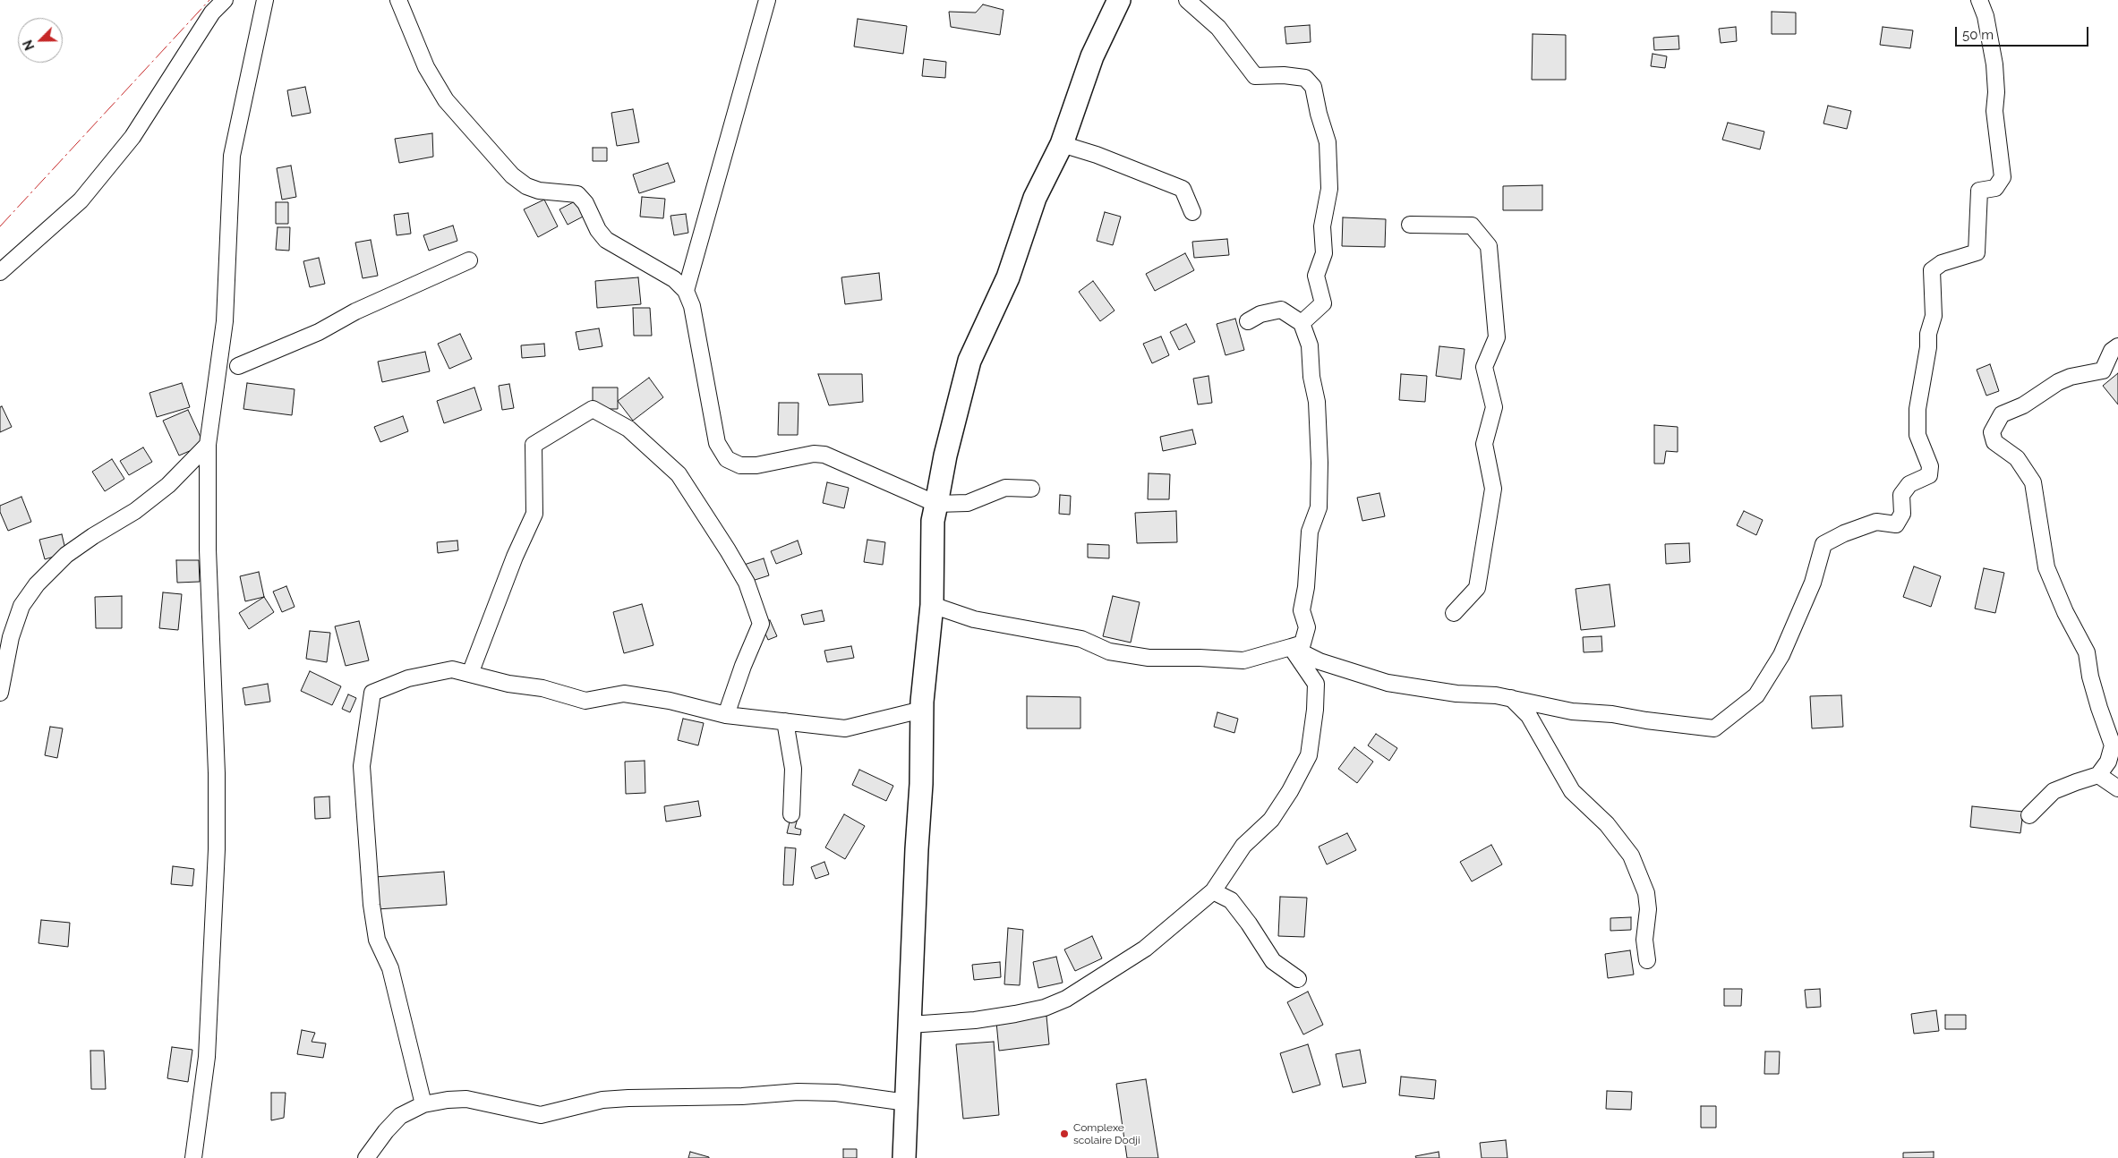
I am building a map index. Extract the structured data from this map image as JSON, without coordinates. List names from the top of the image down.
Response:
{
  "places": ["Complexe scolaire Dodji"],
  "scale_bar": "50 m",
  "north": "bottom left"
}
